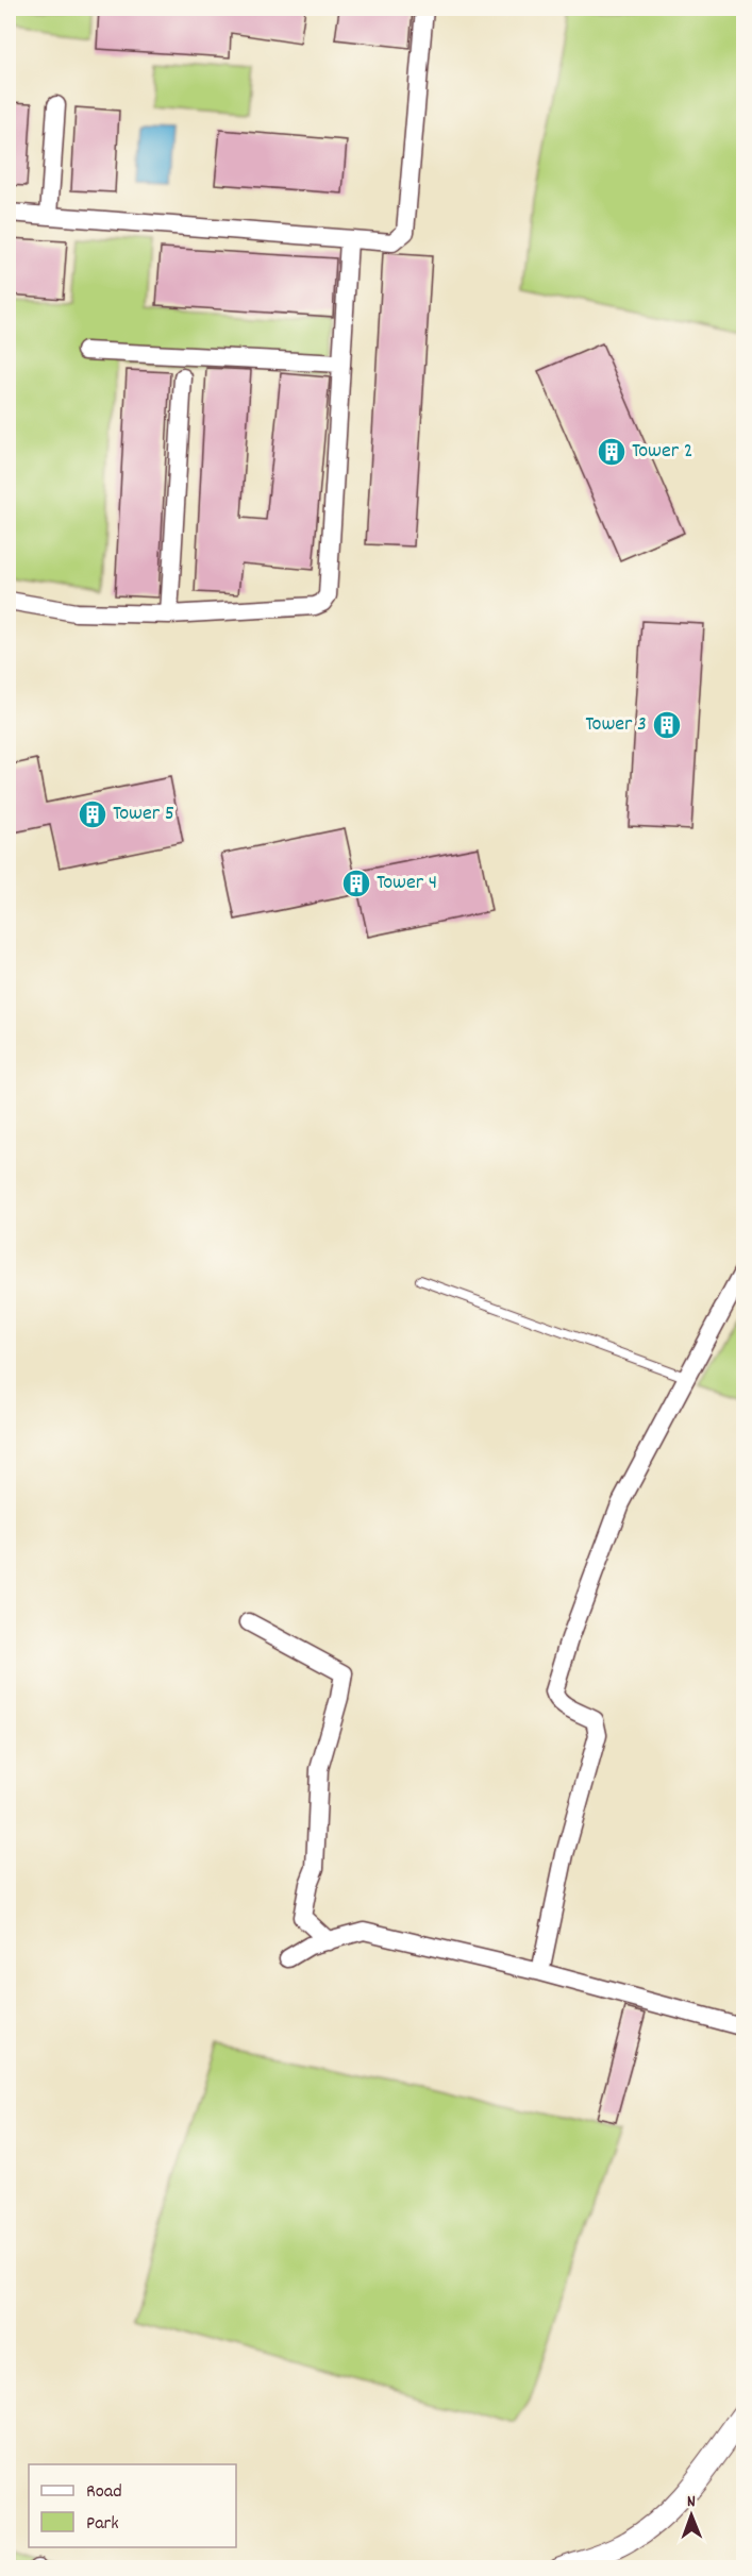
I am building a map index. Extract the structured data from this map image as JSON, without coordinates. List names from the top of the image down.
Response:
{
  "places": {
    "building": [
      "Tower 2",
      "Tower 3",
      "Tower 5",
      "Tower 4"
    ]
  },
  "legend": ["Road", "Park"],
  "north": "top"
}
